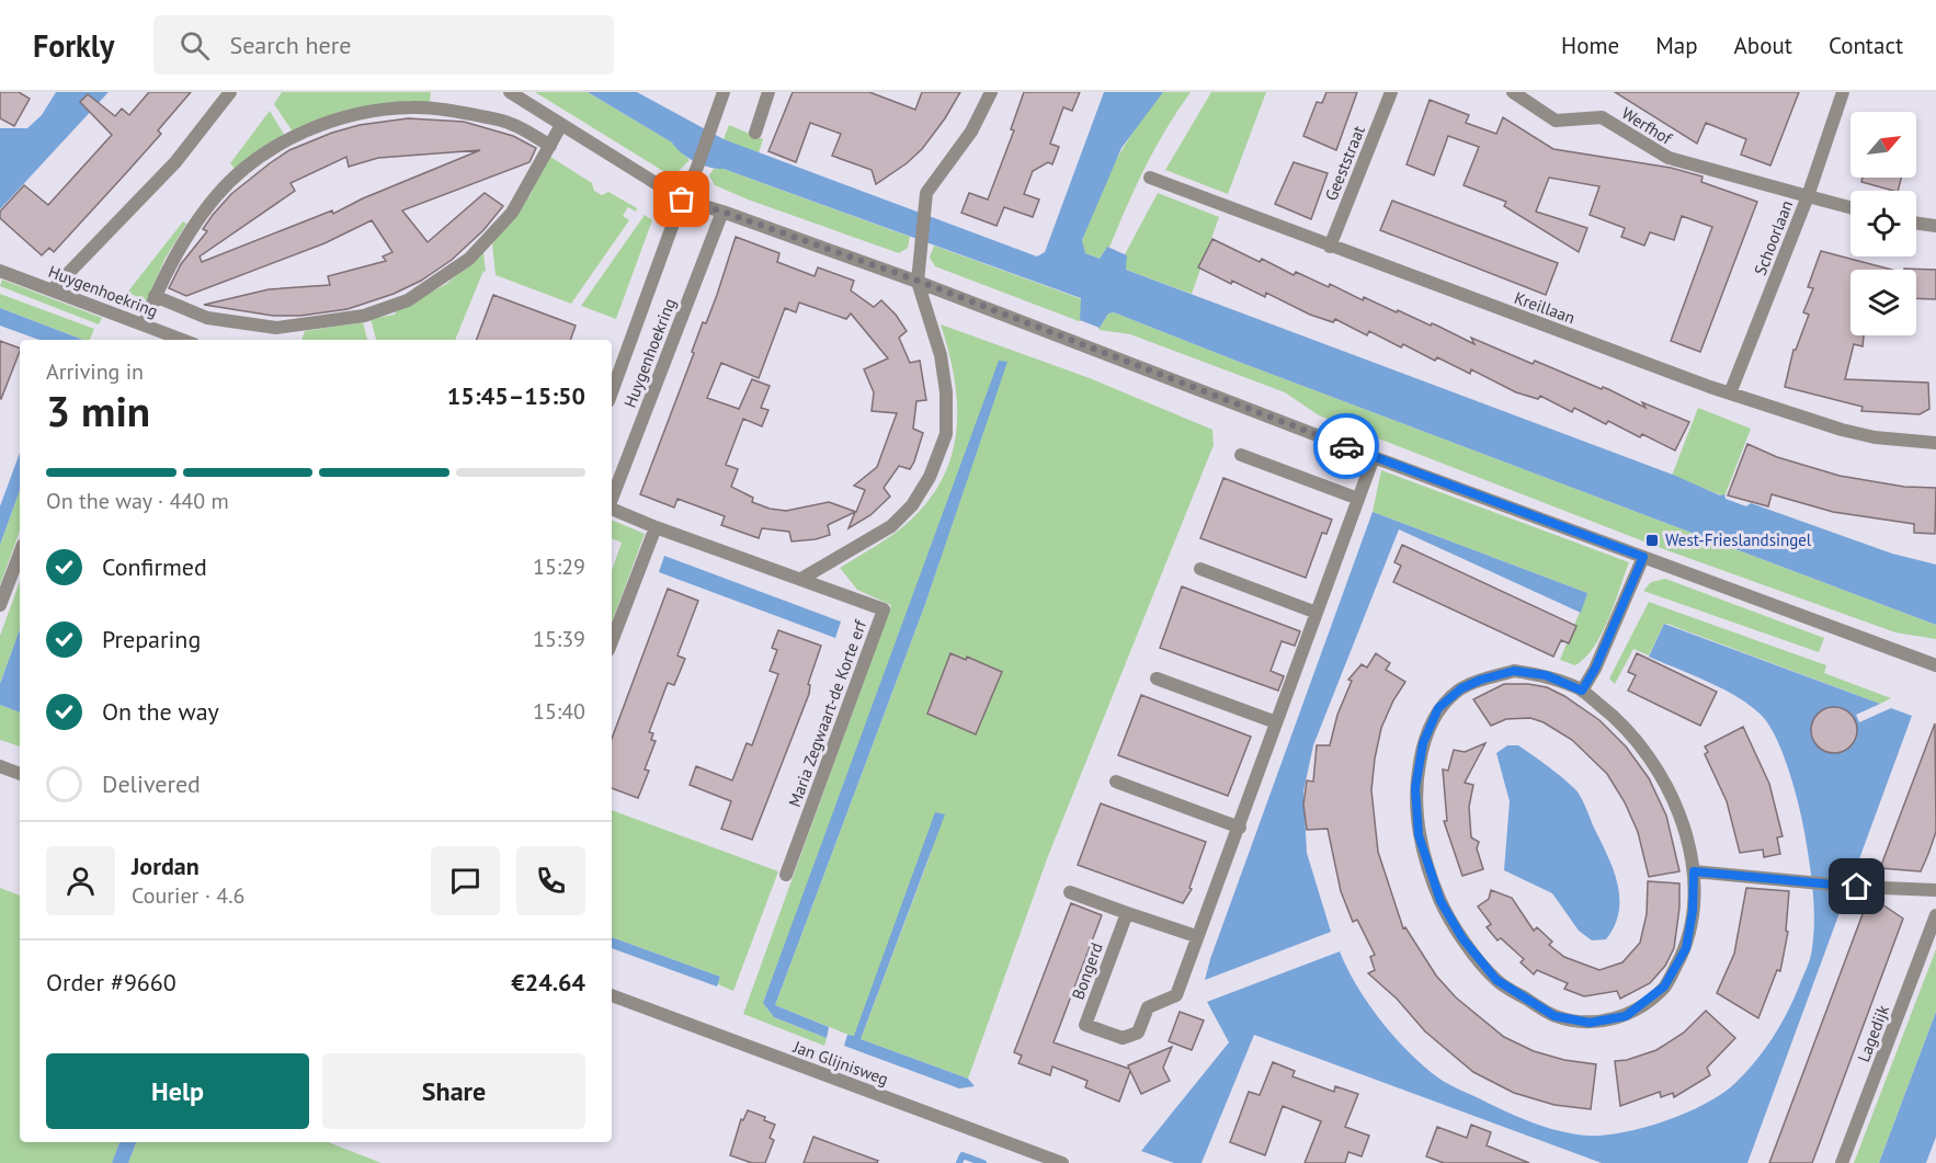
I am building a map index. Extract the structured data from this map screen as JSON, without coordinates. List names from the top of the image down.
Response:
{
  "streets": {
    "street": [
      "Werfhof",
      "Geeststraat",
      "Schoorlaan",
      "Huygenhoekring",
      "Kreillaan",
      "Maria Zegwaart-de Korte erf",
      "Bongerd",
      "Lagedijk",
      "Jan Glijnisweg"
    ]
  },
  "crossings": [
    ["Werfhof", "Schoorlaan"],
    ["Geeststraat", "Kreillaan"],
    ["Schoorlaan", "Kreillaan"],
    ["Huygenhoekring", "Maria Zegwaart-de Korte erf"]
  ],
  "places": {
    "transit": ["West-Frieslandsingel"]
  },
  "north": "top right",
  "page": {
    "header": "Forkly",
    "search": "Search here",
    "nav": [
      "Home",
      "Map",
      "About",
      "Contact"
    ],
    "heading": ["3 min", "Arriving in", "15:45–15:50"],
    "panel": [
      "Jordan",
      "Courier · 4.6",
      "Order #9660",
      "€24.64"
    ],
    "bar": "On the way · 440 m",
    "list": [
      ["Confirmed", "15:29"],
      ["Preparing", "15:39"],
      ["On the way", "15:40"],
      "Delivered"
    ],
    "buttons": ["Help", "Share"]
  }
}
